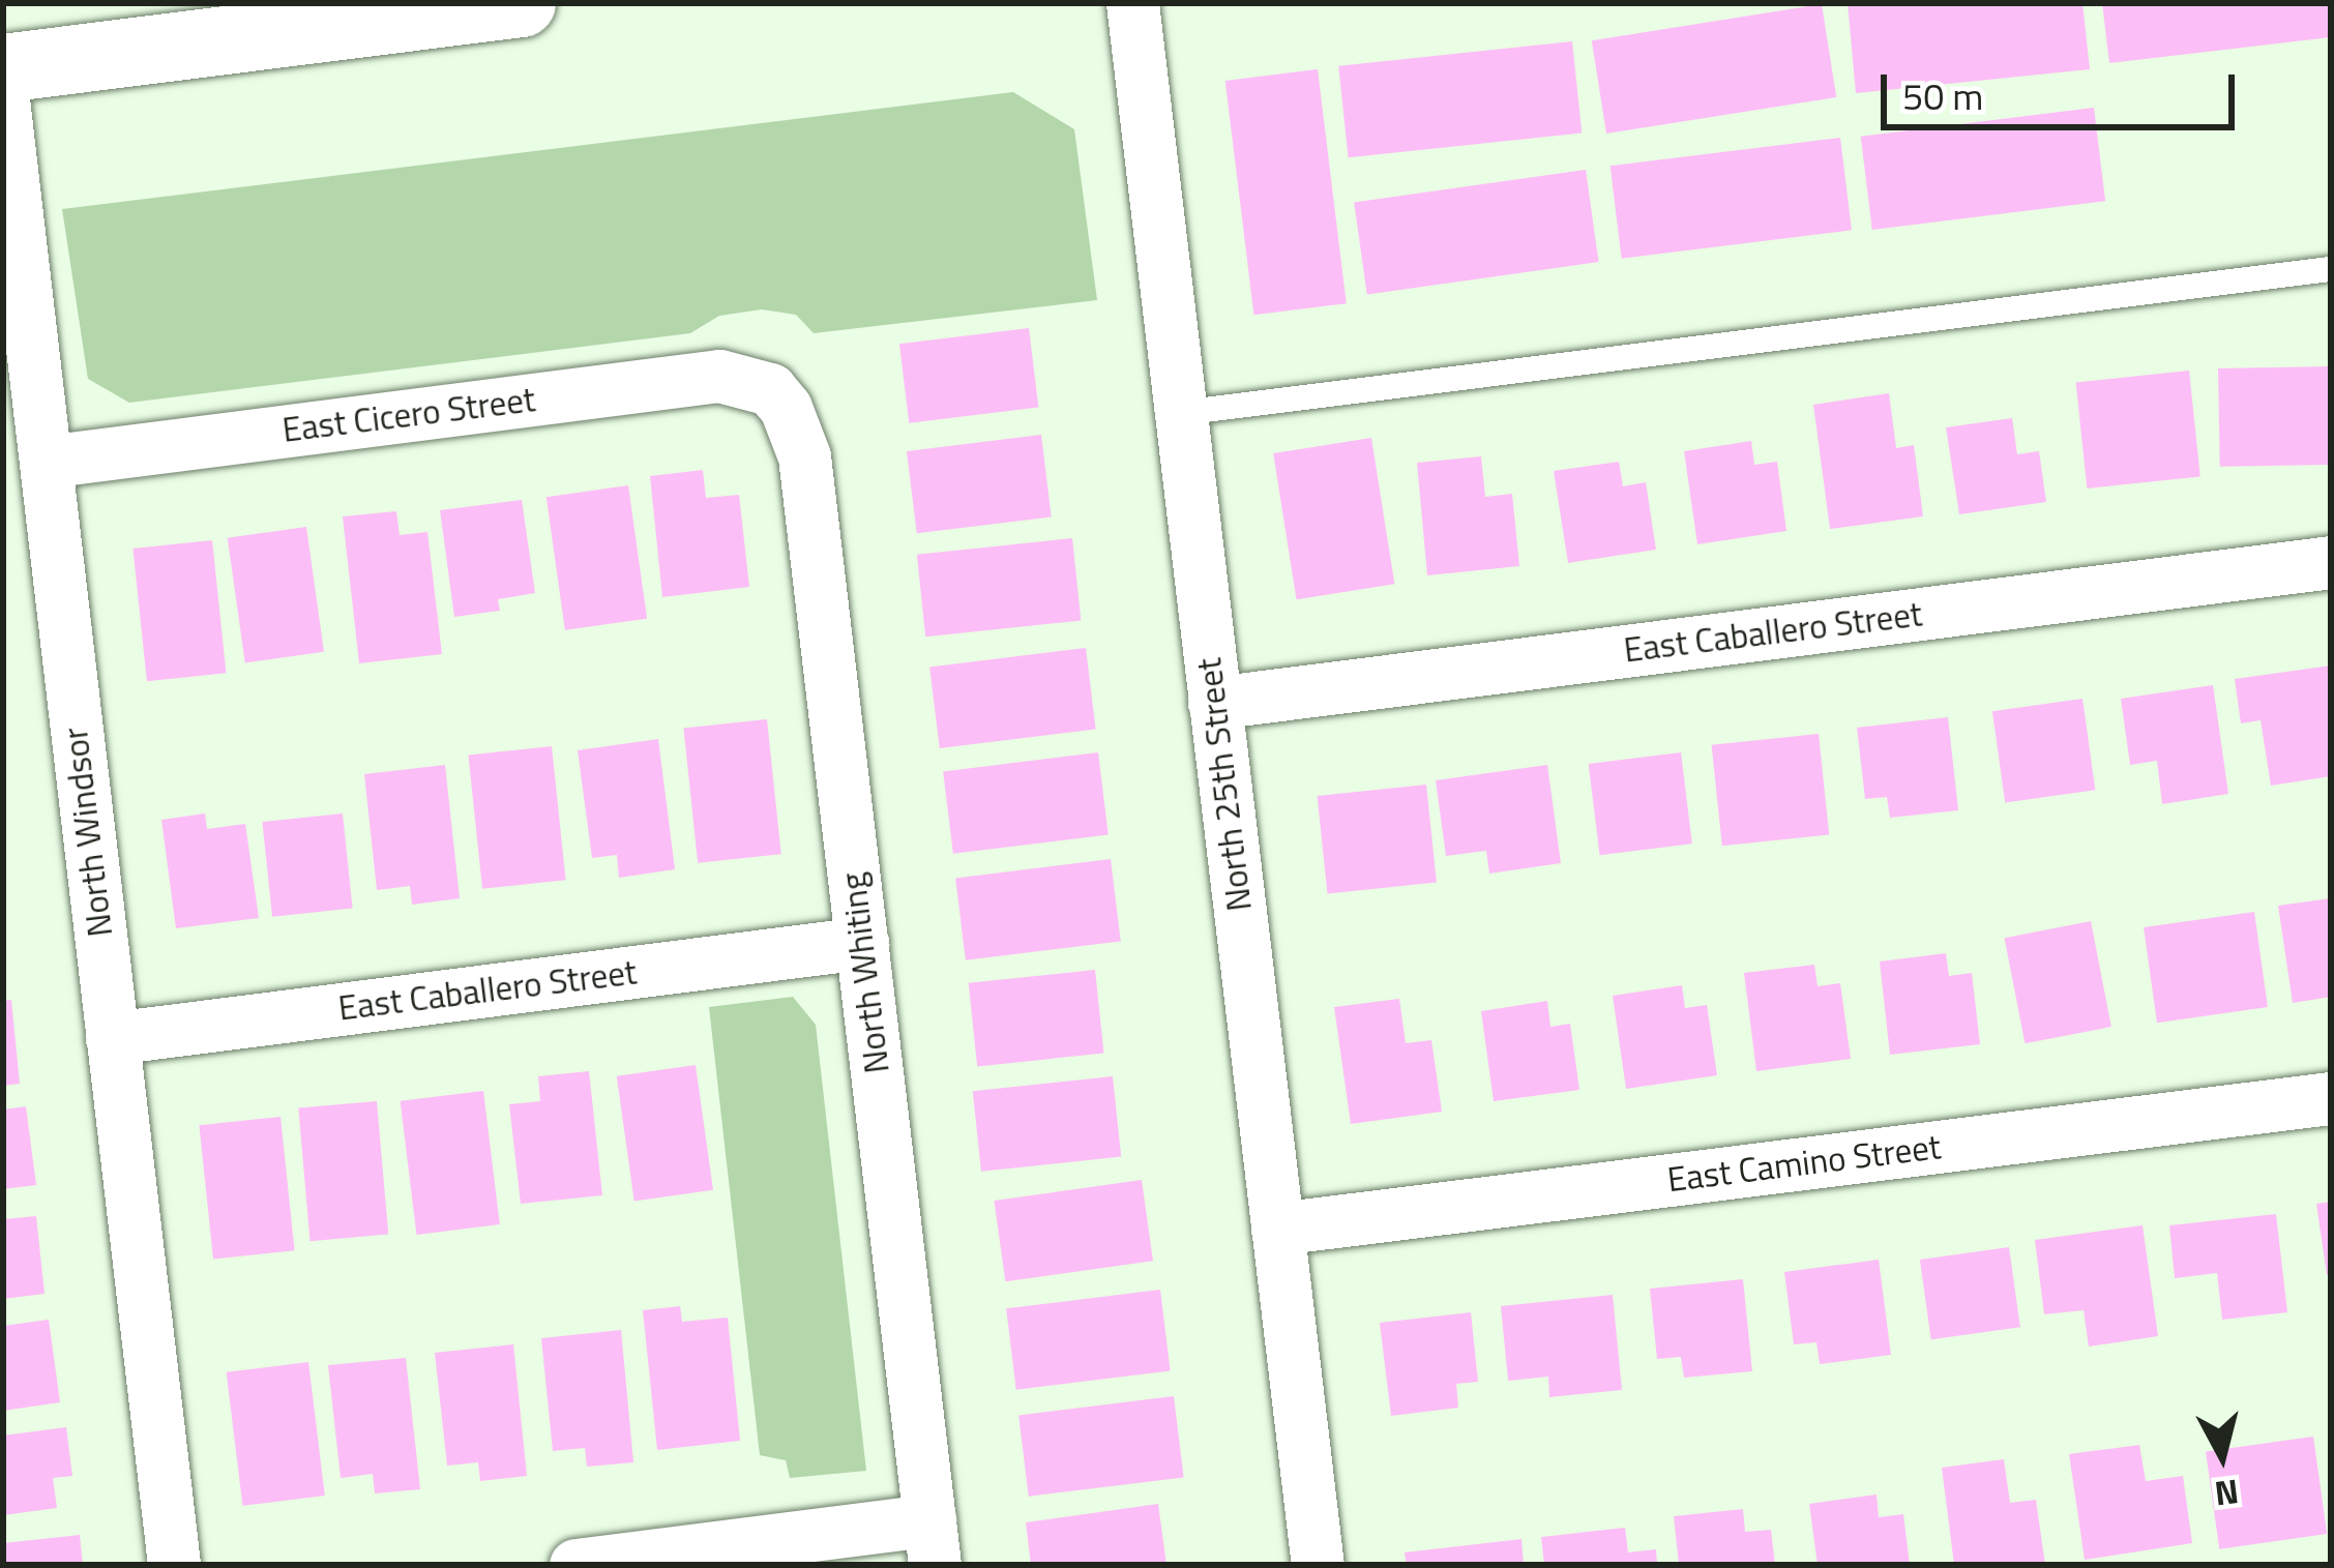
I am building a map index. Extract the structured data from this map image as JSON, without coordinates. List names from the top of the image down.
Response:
{
  "streets": {
    "street": [
      "East Cicero Street",
      "East Caballero Street",
      "North 25th Street",
      "North Windsor",
      "North Whiting",
      "East Camino Street"
    ]
  },
  "crossings": [
    ["East Cicero Street", "North Windsor"],
    ["East Cicero Street", "North Whiting"],
    ["East Caballero Street", "North 25th Street"],
    ["East Caballero Street", "North Windsor"],
    ["East Caballero Street", "North Whiting"],
    ["North 25th Street", "East Camino Street"]
  ],
  "scale_bar": "50 m",
  "north": "bottom"
}
